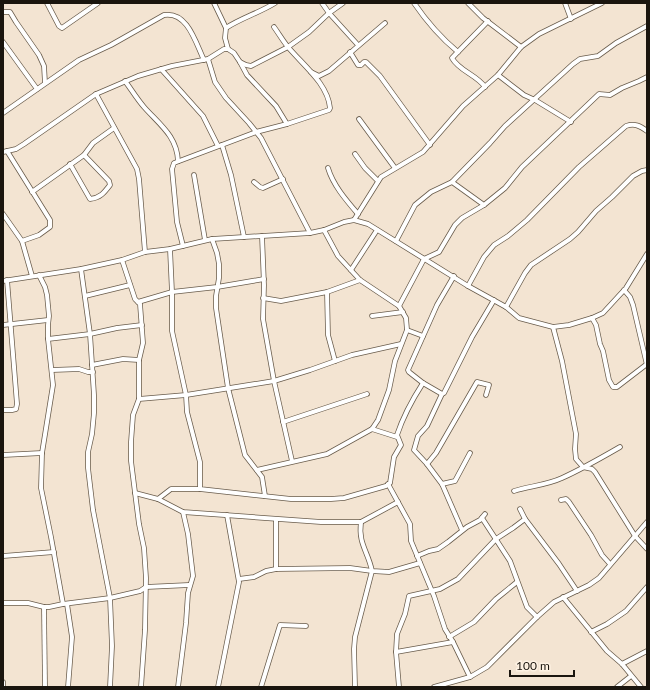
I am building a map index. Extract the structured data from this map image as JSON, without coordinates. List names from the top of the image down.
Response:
{
  "scale_bar": "100 m"
}
